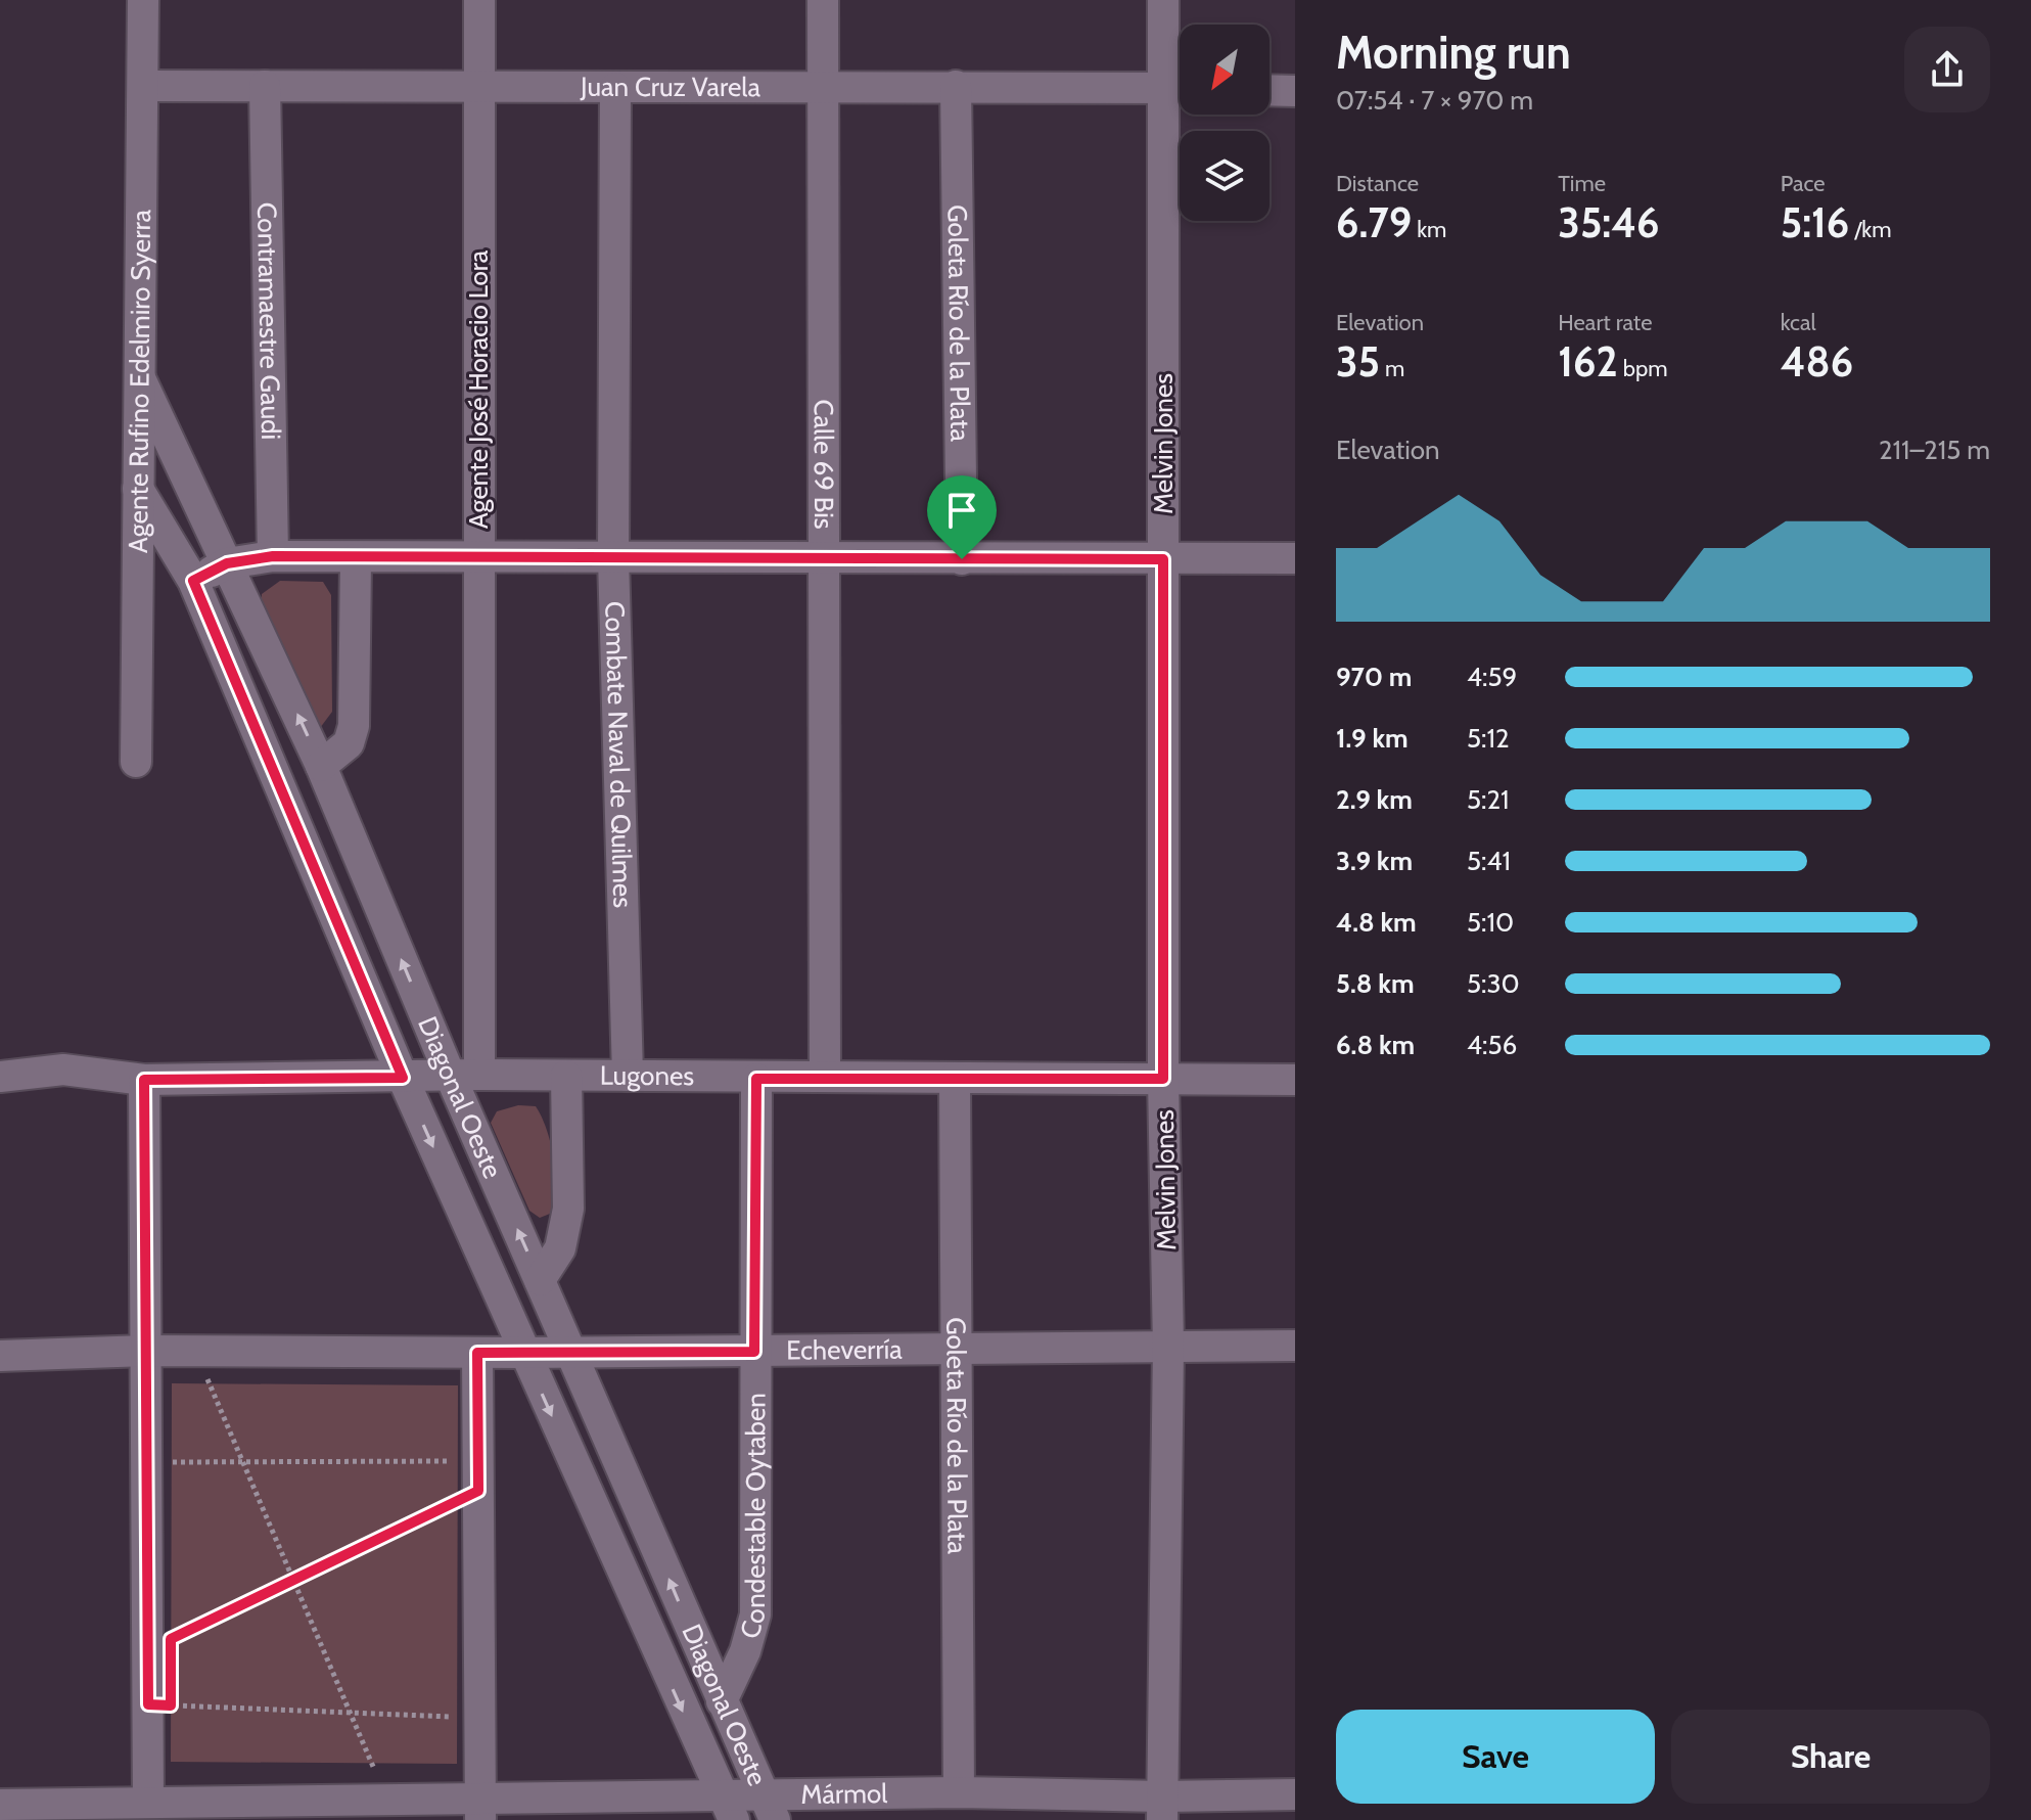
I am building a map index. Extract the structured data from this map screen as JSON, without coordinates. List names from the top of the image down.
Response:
{
  "streets": {
    "street": [
      "Juan Cruz Varela",
      "Contramaestre Gaudi",
      "Goleta Río de la Plata",
      "Agente Rufino Edelmiro Syerra",
      "Agente José Horacio Lora",
      "Melvin Jones",
      "Calle 69 Bis",
      "Combate Naval de Quilmes",
      "Lugones",
      "Diagonal Oeste",
      "Echeverría",
      "Condestable Oytaben",
      "Mármol"
    ]
  },
  "crossings": [
    ["Juan Cruz Varela", "Contramaestre Gaudi"],
    ["Juan Cruz Varela", "Goleta Río de la Plata"],
    ["Juan Cruz Varela", "Agente Rufino Edelmiro Syerra"],
    ["Juan Cruz Varela", "Agente José Horacio Lora"],
    ["Juan Cruz Varela", "Melvin Jones"],
    ["Juan Cruz Varela", "Calle 69 Bis"],
    ["Juan Cruz Varela", "Combate Naval de Quilmes"],
    ["Goleta Río de la Plata", "Lugones"],
    ["Goleta Río de la Plata", "Echeverría"],
    ["Goleta Río de la Plata", "Mármol"],
    ["Agente Rufino Edelmiro Syerra", "Diagonal Oeste"],
    ["Agente José Horacio Lora", "Lugones"],
    ["Agente José Horacio Lora", "Diagonal Oeste"],
    ["Melvin Jones", "Lugones"],
    ["Melvin Jones", "Echeverría"],
    ["Melvin Jones", "Mármol"],
    ["Calle 69 Bis", "Lugones"],
    ["Combate Naval de Quilmes", "Lugones"],
    ["Lugones", "Diagonal Oeste"],
    ["Lugones", "Condestable Oytaben"],
    ["Diagonal Oeste", "Echeverría"],
    ["Diagonal Oeste", "Condestable Oytaben"],
    ["Diagonal Oeste", "Mármol"],
    ["Echeverría", "Condestable Oytaben"]
  ],
  "north": "bottom left",
  "page": {
    "heading": ["Morning run", "07:54 · 7 × 970 m"],
    "stats": [
      ["Distance", "6.79 km"],
      ["Time", "35:46"],
      ["Pace", "5:16 /km"],
      ["Elevation", "35 m"],
      ["Heart rate", "162 bpm"],
      ["kcal", "486"]
    ],
    "chart": ["Elevation", "211–215 m"],
    "list": [
      {
        "name": "970 m",
        "note": "4:59"
      },
      {
        "name": "1.9 km",
        "note": "5:12"
      },
      {
        "name": "2.9 km",
        "note": "5:21"
      },
      {
        "name": "3.9 km",
        "note": "5:41"
      },
      {
        "name": "4.8 km",
        "note": "5:10"
      },
      {
        "name": "5.8 km",
        "note": "5:30"
      },
      {
        "name": "6.8 km",
        "note": "4:56"
      }
    ],
    "buttons": ["Save", "Share"]
  }
}
